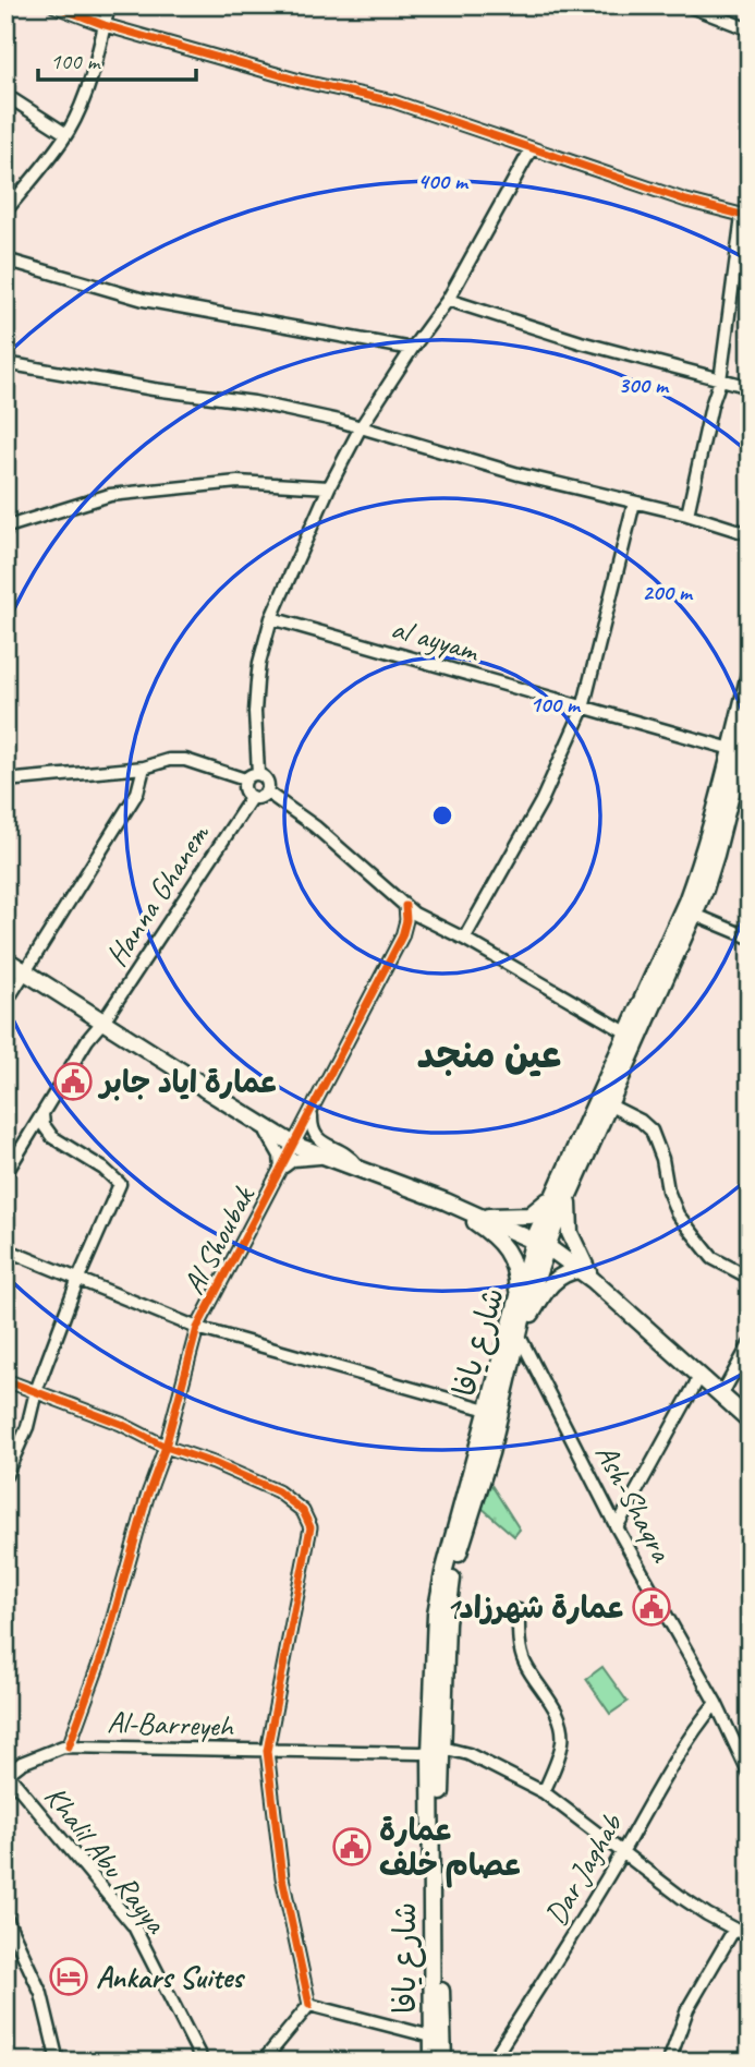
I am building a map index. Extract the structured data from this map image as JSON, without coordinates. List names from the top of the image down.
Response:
{
  "streets": {
    "main road": ["شارع يافا"],
    "street": [
      "al ayyam",
      "Hanna Ghanem",
      "Al Shoubak",
      "Ash-Shaqra",
      "Al-Barreyeh",
      "Khalil Abu Rayya",
      "Dar Jaghab"
    ]
  },
  "crossings": [
    ["al ayyam", "شارع يافا"],
    ["Al Shoubak", "Al-Barreyeh"],
    ["شارع يافا", "Ash-Shaqra"],
    ["شارع يافا", "Al-Barreyeh"],
    ["Ash-Shaqra", "Dar Jaghab"],
    ["Al-Barreyeh", "Khalil Abu Rayya"],
    ["Al-Barreyeh", "Dar Jaghab"]
  ],
  "districts": ["عين منجد"],
  "places": {
    "public building": ["عمارة اياد جابر", "عمارة شهرزاد1", "عمارة عصام خلف"],
    "hotel": ["Ankars Suites"]
  },
  "scale_bar": "100 m",
  "rings": [
    "400 m",
    "300 m",
    "200 m",
    "100 m"
  ]
}
